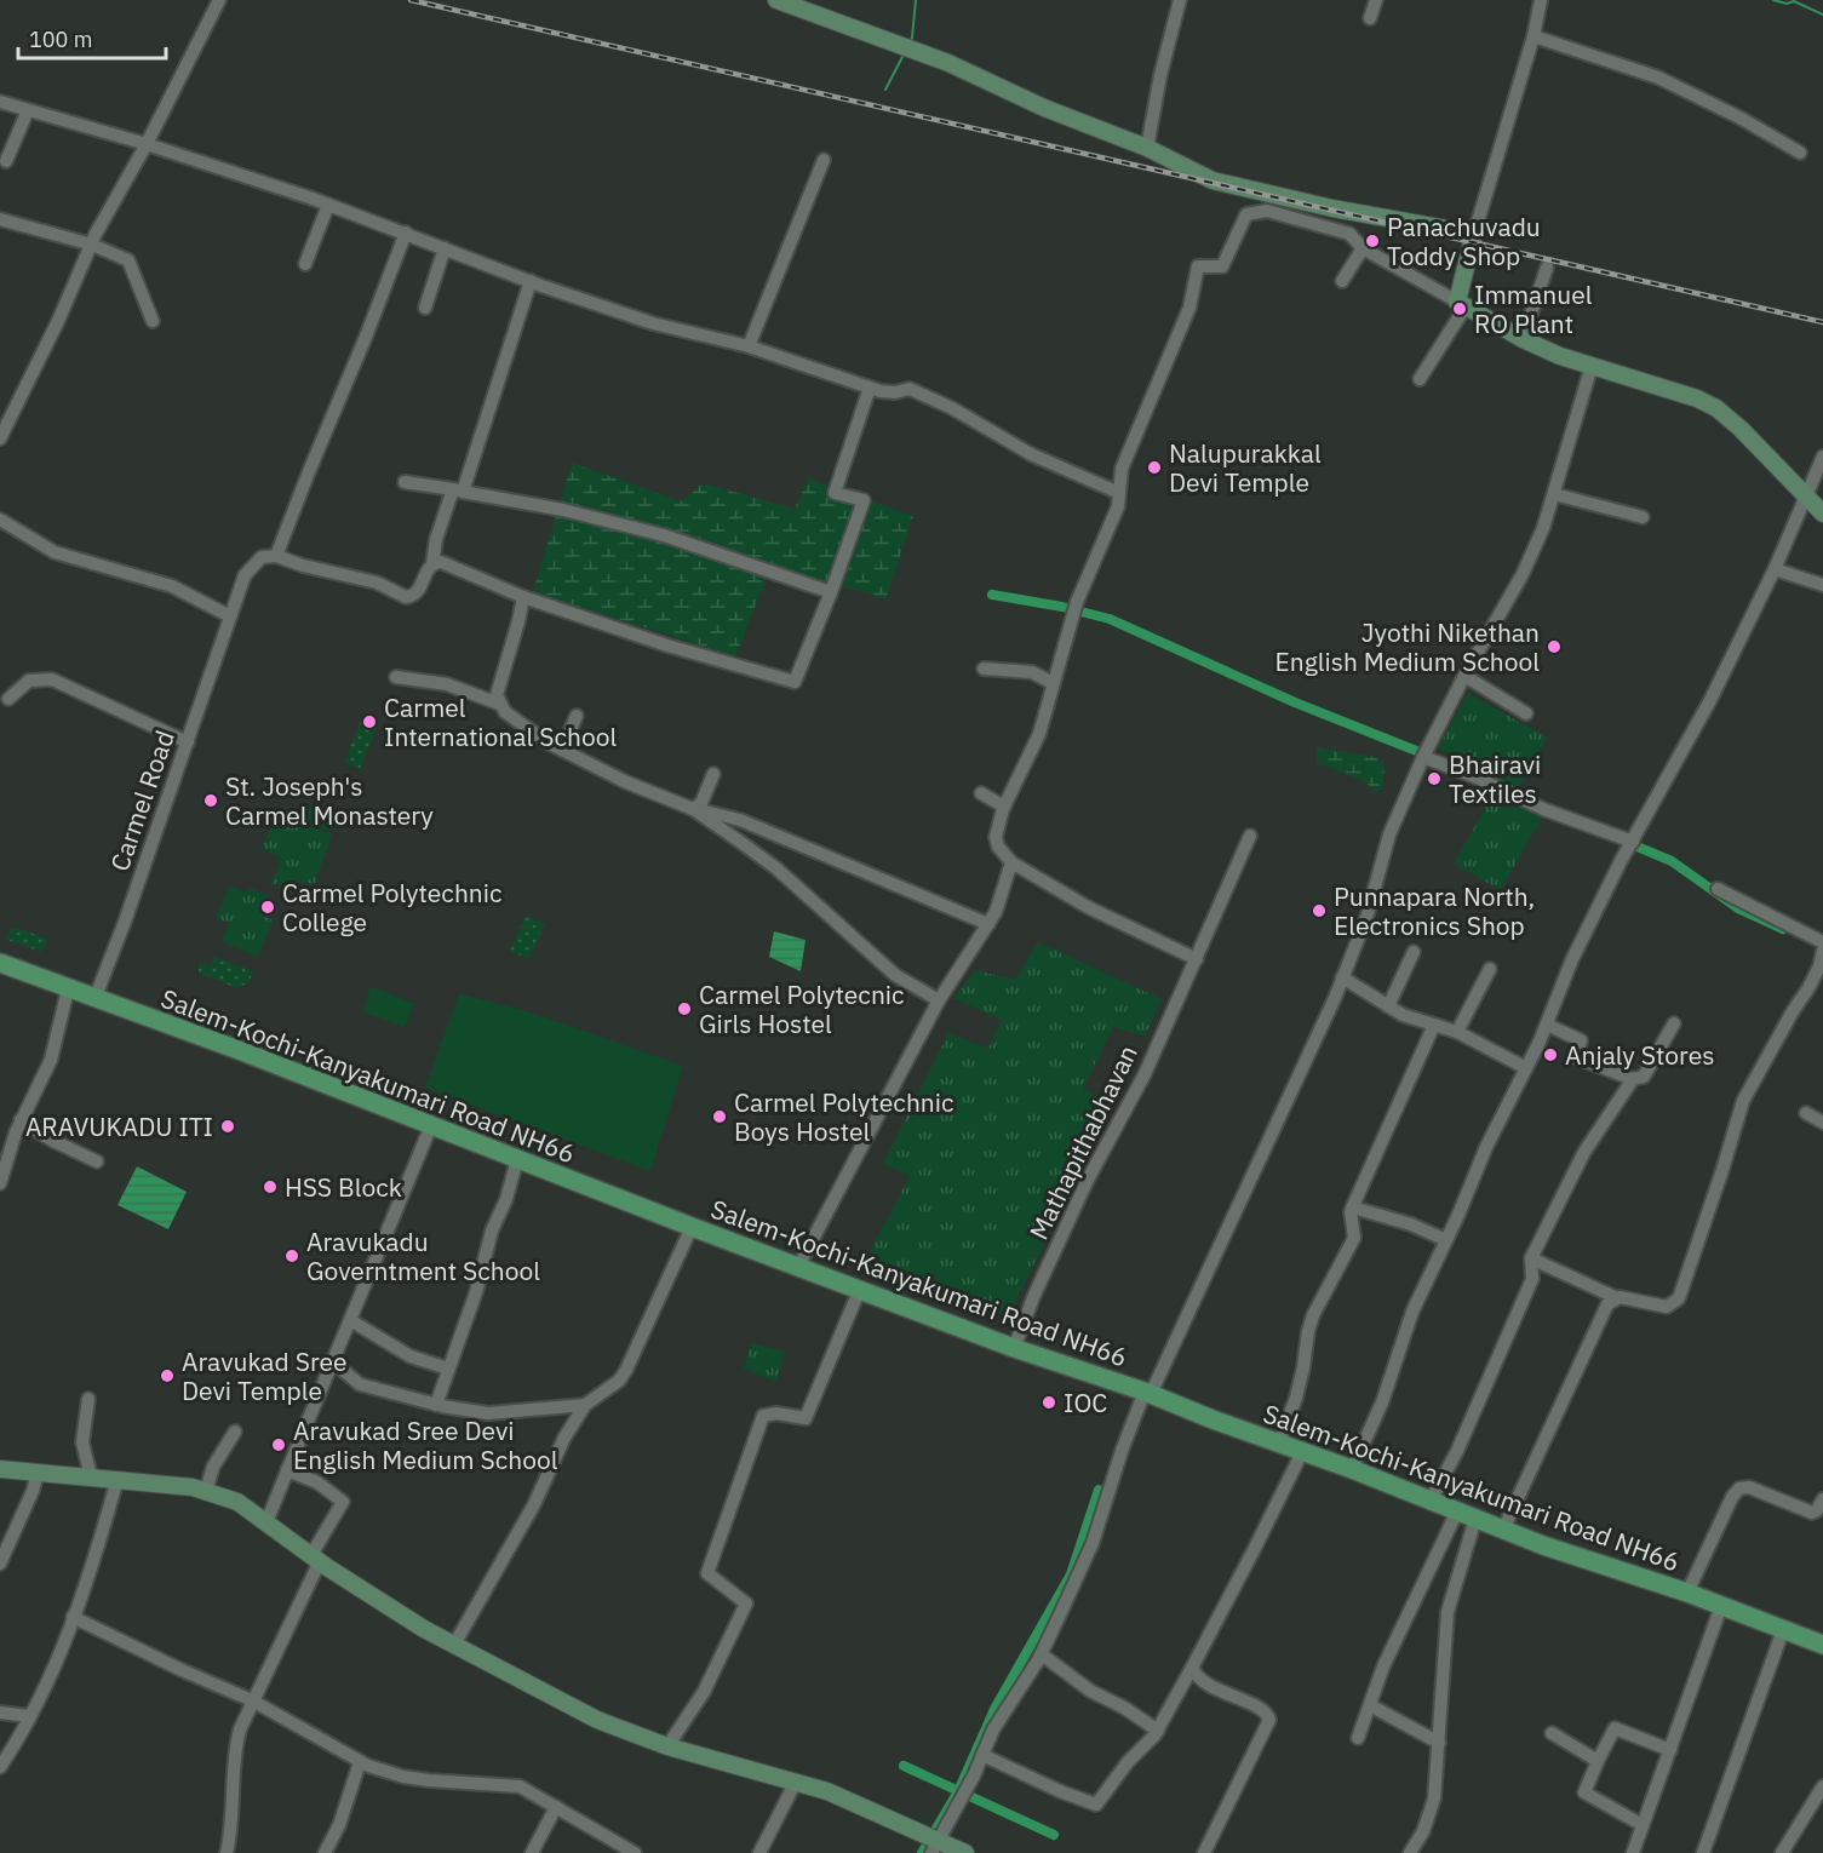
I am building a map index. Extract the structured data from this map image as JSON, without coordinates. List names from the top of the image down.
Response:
{
  "streets": {
    "highway": ["Salem-Kochi-Kanyakumari Road NH66"],
    "street": ["Carmel Road", "Mathapithabhavan"]
  },
  "crossings": [
    ["Carmel Road", "Salem-Kochi-Kanyakumari Road NH66"],
    ["Salem-Kochi-Kanyakumari Road NH66", "Mathapithabhavan"]
  ],
  "places": [
    "Panachuvadu Toddy Shop",
    "Immanuel RO Plant",
    "Nalupurakkal Devi Temple",
    "Jyothi Nikethan English Medium School",
    "Carmel International School",
    "Bhairavi Textiles",
    "St. Joseph's Carmel Monastery",
    "Carmel Polytechnic College",
    "Punnapara North, Electronics Shop",
    "Carmel Polytecnic Girls Hostel",
    "Anjaly Stores",
    "Carmel Polytechnic Boys Hostel",
    "ARAVUKADU ITI",
    "HSS Block",
    "Aravukadu Governtment School",
    "Aravukad Sree Devi Temple",
    "IOC",
    "Aravukad Sree Devi English Medium School"
  ],
  "scale_bar": "100 m"
}
